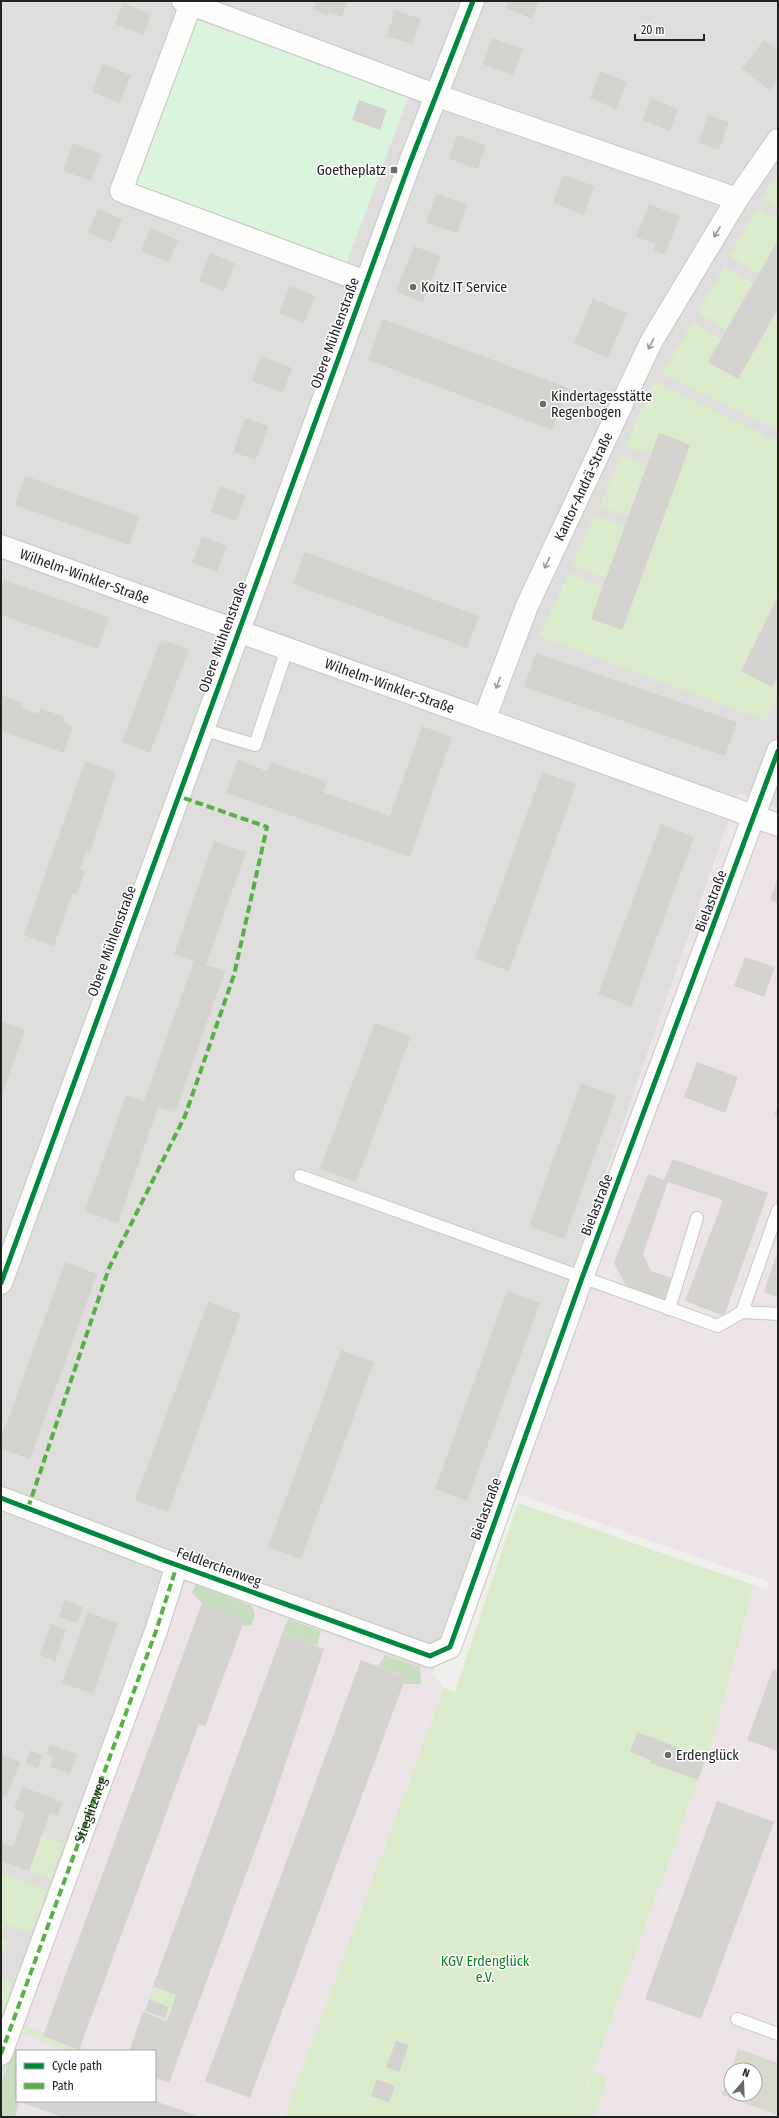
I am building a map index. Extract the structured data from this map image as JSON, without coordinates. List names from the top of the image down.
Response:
{
  "streets": {
    "street": [
      "Obere Mühlenstraße",
      "Kantor-Andrä-Straße",
      "Wilhelm-Winkler-Straße",
      "Bielastraße",
      "Feldlerchenweg",
      "Stieglitzweg"
    ]
  },
  "crossings": [
    ["Obere Mühlenstraße", "Wilhelm-Winkler-Straße"],
    ["Kantor-Andrä-Straße", "Wilhelm-Winkler-Straße"],
    ["Wilhelm-Winkler-Straße", "Bielastraße"],
    ["Bielastraße", "Feldlerchenweg"],
    ["Feldlerchenweg", "Stieglitzweg"]
  ],
  "one_way": ["Kantor-Andrä-Straße"],
  "parks": ["KGV Erdenglück e.V."],
  "places": {
    "transit": ["Goetheplatz"],
    "other": ["Koitz IT Service", "Kindertagesstätte Regenbogen", "Erdenglück"]
  },
  "legend": ["Cycle path", "Path"],
  "scale_bar": "20 m",
  "north": "top"
}
